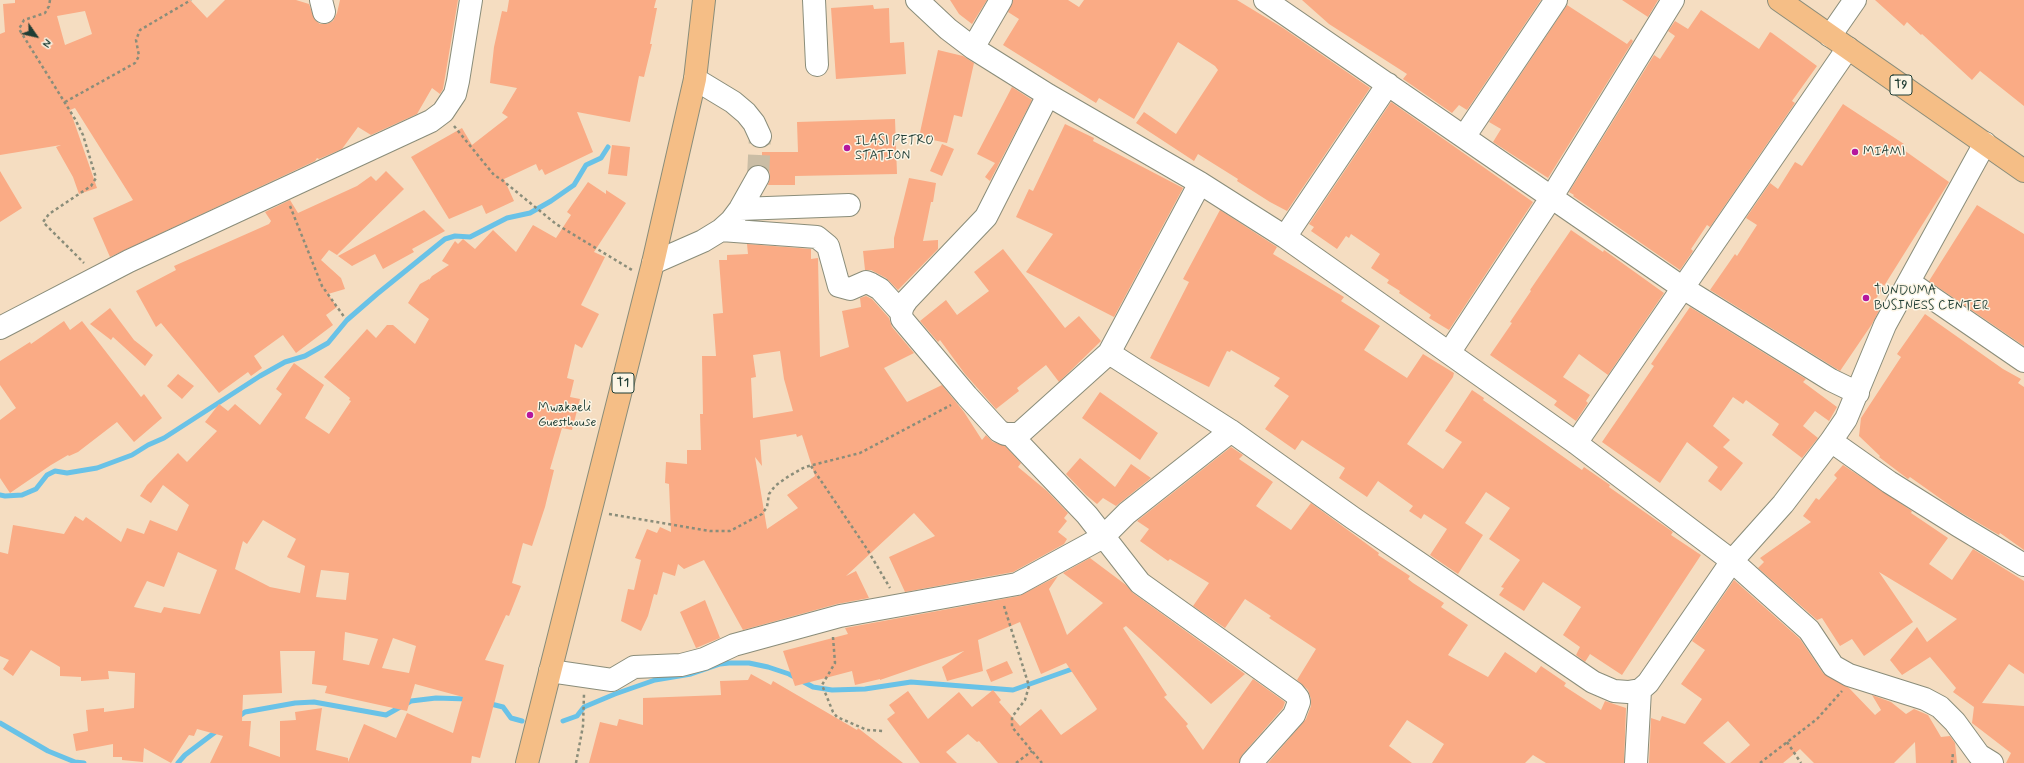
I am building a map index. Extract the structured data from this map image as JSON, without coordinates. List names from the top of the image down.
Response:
{
  "streets": {
    "highway": ["T9", "T1"]
  },
  "places": [
    "ILASI PETRO STATION",
    "MIAMI",
    "TUNDUMA BUSINESS CENTER",
    "Mwakaeli Guesthouse"
  ],
  "north": "bottom right"
}
